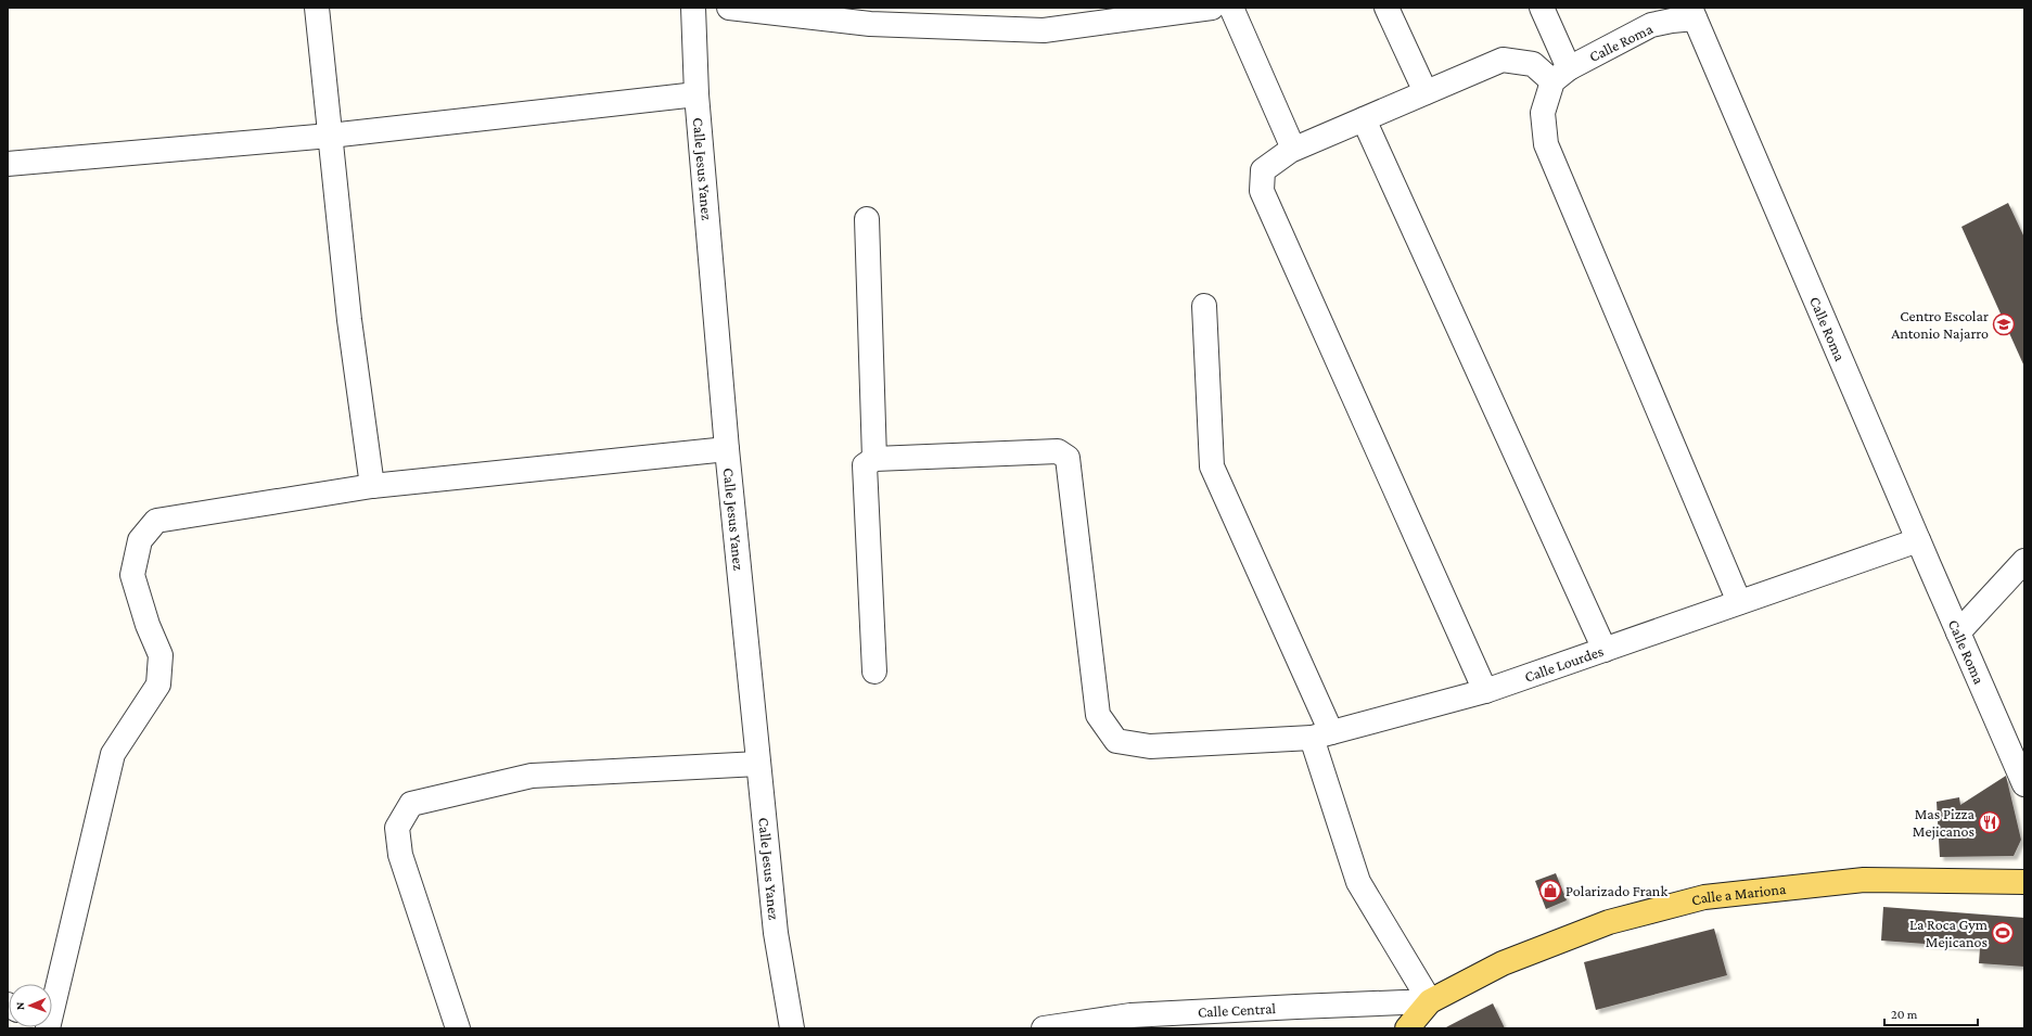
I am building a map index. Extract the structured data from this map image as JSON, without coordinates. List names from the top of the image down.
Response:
{
  "streets": {
    "main road": ["Calle a Mariona"],
    "street": [
      "Calle Roma",
      "Calle Jesus Yanez",
      "Calle Lourdes",
      "Calle Central"
    ]
  },
  "crossings": [
    ["Calle Roma", "Calle Lourdes"],
    ["Calle a Mariona", "Calle Central"]
  ],
  "places": {
    "school or university": ["Centro Escolar Antonio Najarro"],
    "restaurant": ["Mas Pizza Mejicanos"],
    "shop": ["Polarizado Frank"],
    "sports": ["La Roca Gym Mejicanos"]
  },
  "scale_bar": "20 m",
  "north": "left"
}
